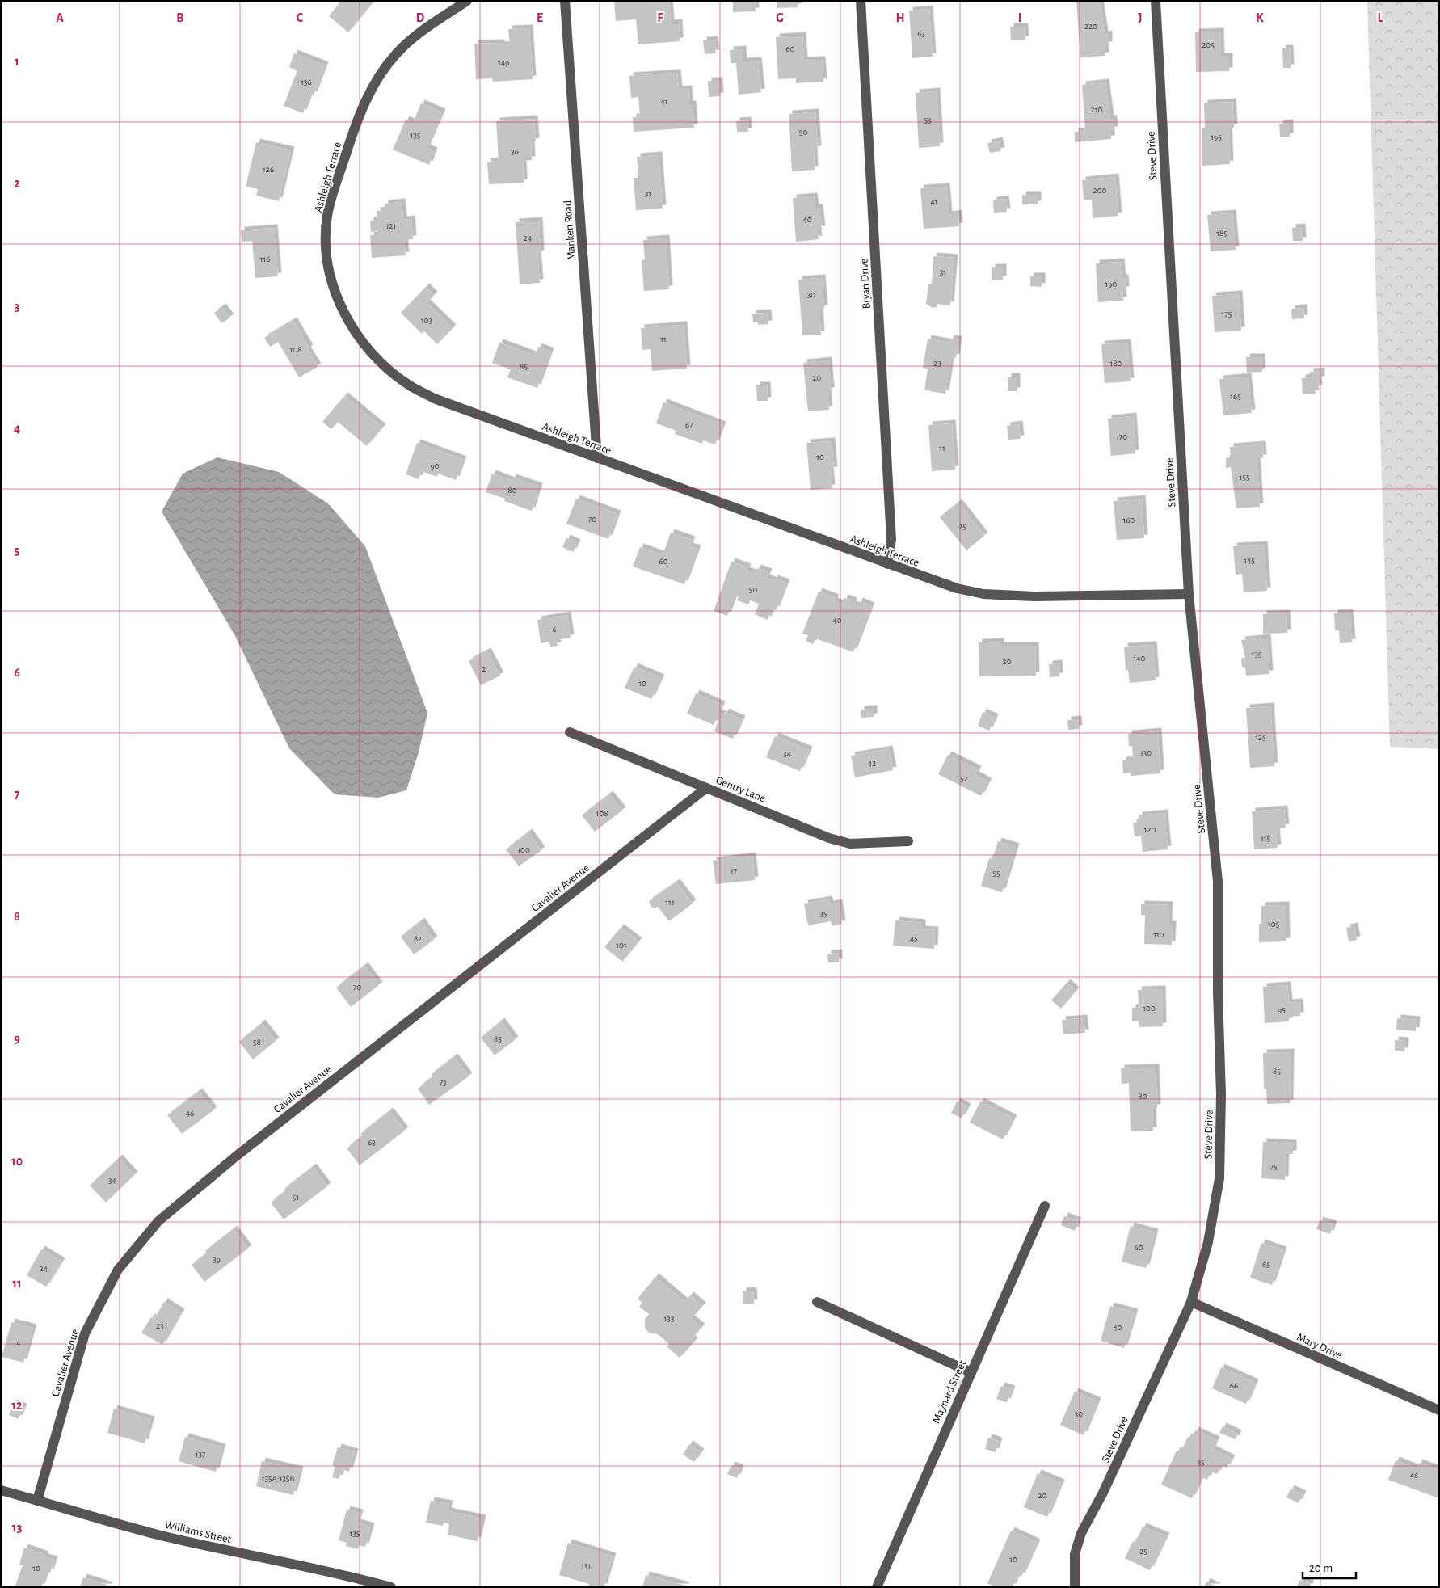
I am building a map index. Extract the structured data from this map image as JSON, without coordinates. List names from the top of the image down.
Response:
{
  "streets": {
    "street": [
      "Steve Drive",
      "Ashleigh Terrace",
      "Manken Road",
      "Bryan Drive",
      "Gentry Lane",
      "Cavalier Avenue",
      "Mary Drive",
      "Maynard Street",
      "Williams Street"
    ]
  },
  "crossings": [
    ["Steve Drive", "Ashleigh Terrace"],
    ["Steve Drive", "Mary Drive"],
    ["Ashleigh Terrace", "Manken Road"],
    ["Ashleigh Terrace", "Bryan Drive"],
    ["Gentry Lane", "Cavalier Avenue"],
    ["Cavalier Avenue", "Williams Street"]
  ],
  "house_numbers": [
    "220",
    "63",
    "205",
    "60",
    "149",
    "136",
    "41",
    "210",
    "53",
    "50",
    "135",
    "195",
    "36",
    "126",
    "200",
    "31",
    "41",
    "40",
    "121",
    "185",
    "24",
    "116",
    "31",
    "190",
    "30",
    "175",
    "103",
    "11",
    "108",
    "23",
    "180",
    "85",
    "20",
    "165",
    "67",
    "170",
    "11",
    "10",
    "90",
    "155",
    "80",
    "70",
    "160",
    "25",
    "145",
    "60",
    "50",
    "40",
    "6",
    "135",
    "140",
    "20",
    "2",
    "10",
    "125",
    "130",
    "34",
    "42",
    "52",
    "108",
    "120",
    "115",
    "100",
    "17",
    "55",
    "111",
    "35",
    "105",
    "110",
    "82",
    "45",
    "101",
    "70",
    "100",
    "95",
    "85",
    "58",
    "85",
    "73",
    "80",
    "46",
    "63",
    "75",
    "34",
    "51",
    "60",
    "39",
    "65",
    "24",
    "133",
    "23",
    "40",
    "14",
    "66",
    "30",
    "137",
    "35",
    "46",
    "135A;135B",
    "20",
    "135",
    "25",
    "10",
    "131",
    "10"
  ],
  "scale_bar": "20 m",
  "grid": {
    "columns": [
      "A",
      "B",
      "C",
      "D",
      "E",
      "F",
      "G",
      "H",
      "I",
      "J",
      "K",
      "L"
    ],
    "rows": [
      "1",
      "2",
      "3",
      "4",
      "5",
      "6",
      "7",
      "8",
      "9",
      "10",
      "11",
      "12",
      "13"
    ]
  }
}
